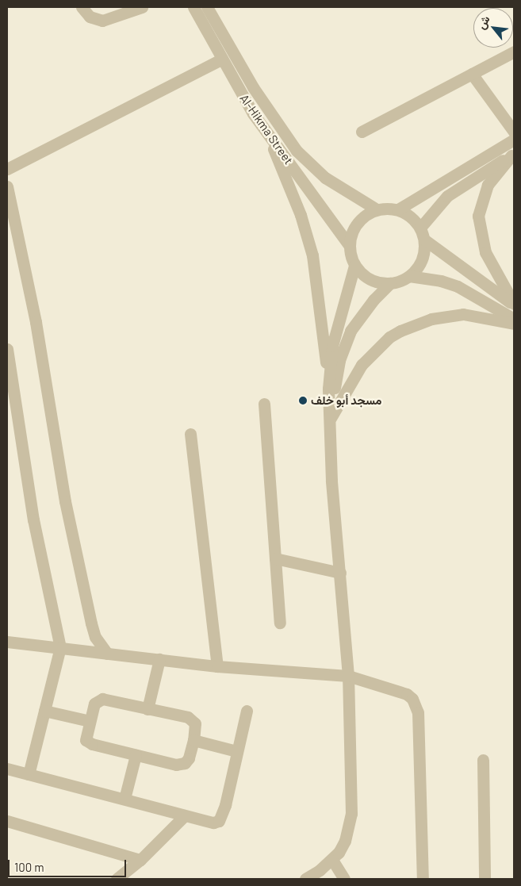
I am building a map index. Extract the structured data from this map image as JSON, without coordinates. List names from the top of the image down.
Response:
{
  "streets": {
    "street": ["Al-Hikma Street"]
  },
  "places": ["مسجد أبو خلف"],
  "scale_bar": "100 m",
  "north": "top left"
}
